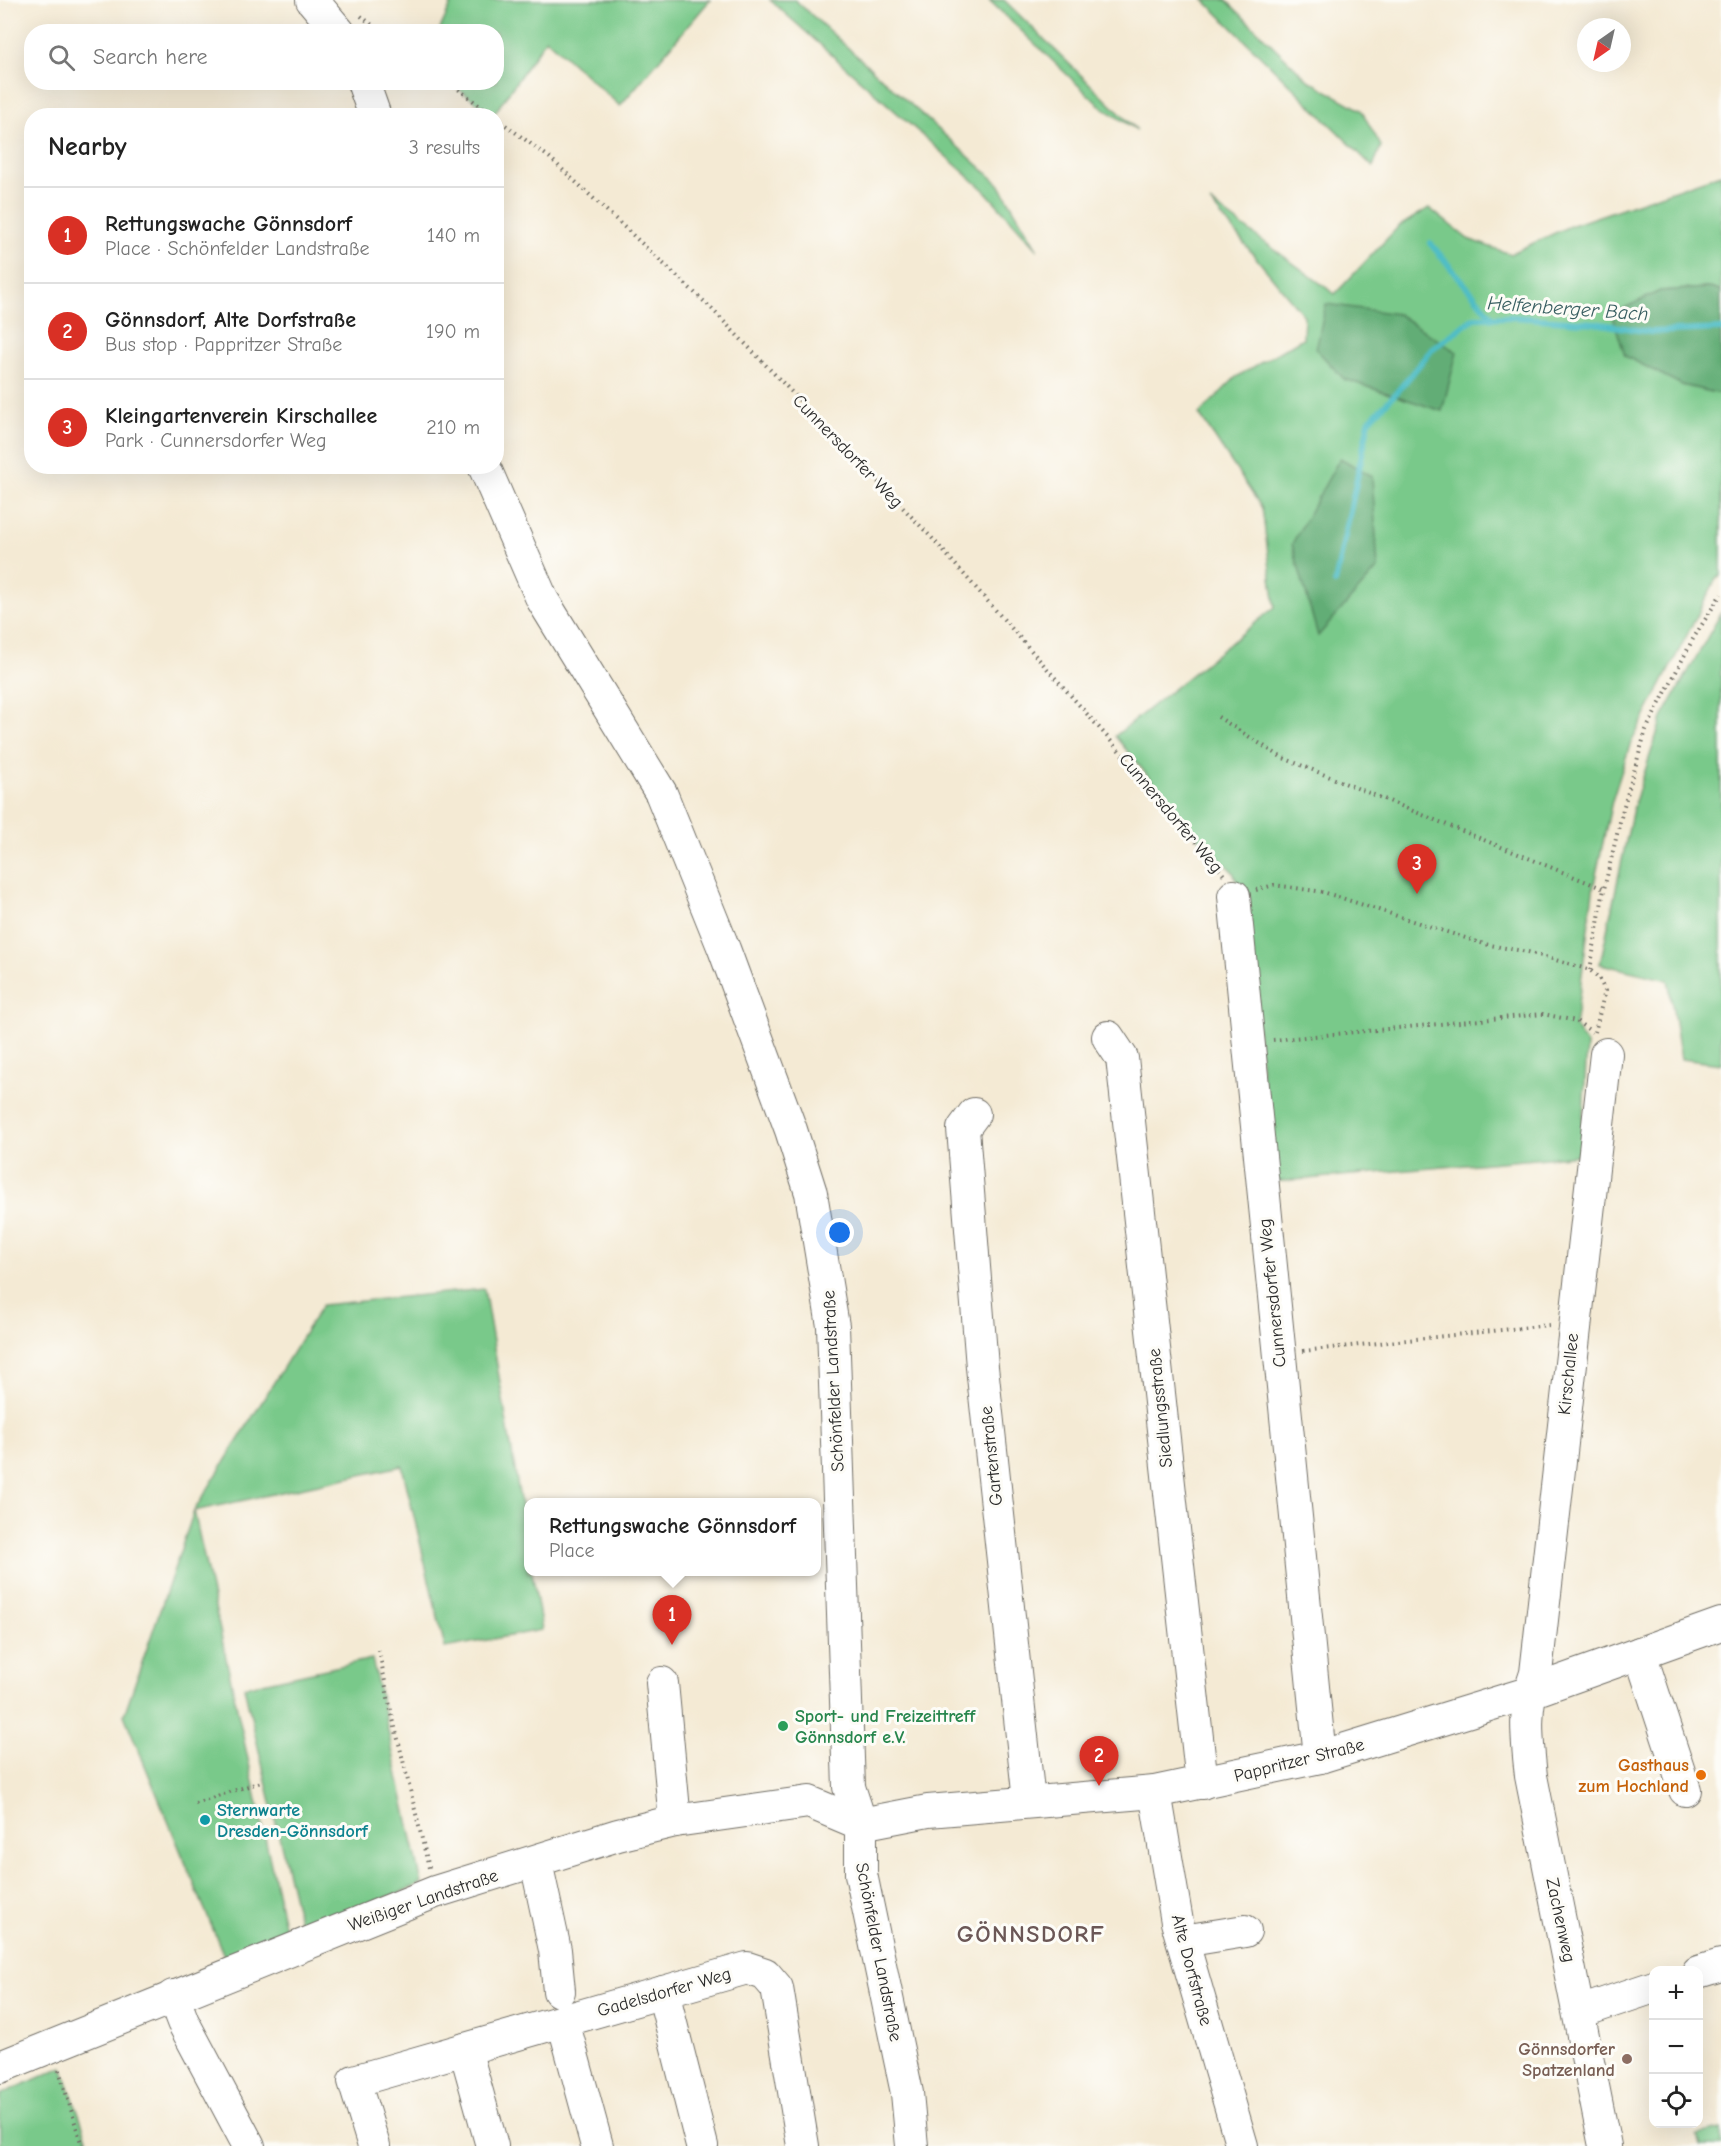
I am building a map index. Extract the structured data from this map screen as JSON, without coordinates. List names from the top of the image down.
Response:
{
  "streets": {
    "street": [
      "Cunnersdorfer Weg",
      "Kirschallee",
      "Schönfelder Landstraße",
      "Siedlungsstraße",
      "Gartenstraße",
      "Pappritzer Straße",
      "Weißiger Landstraße",
      "Zachenweg",
      "Alte Dorfstraße",
      "Gadelsdorfer Weg"
    ]
  },
  "crossings": [
    ["Cunnersdorfer Weg", "Pappritzer Straße"],
    ["Kirschallee", "Pappritzer Straße"],
    ["Kirschallee", "Zachenweg"],
    ["Schönfelder Landstraße", "Pappritzer Straße"],
    ["Schönfelder Landstraße", "Weißiger Landstraße"],
    ["Siedlungsstraße", "Pappritzer Straße"],
    ["Gartenstraße", "Pappritzer Straße"],
    ["Pappritzer Straße", "Weißiger Landstraße"],
    ["Pappritzer Straße", "Zachenweg"],
    ["Pappritzer Straße", "Alte Dorfstraße"]
  ],
  "districts": ["GÖNNSDORF"],
  "water": ["Helfenberger Bach"],
  "places": [
    "Sport- und Freizeittreff Gönnsdorf e.V.",
    "Gasthaus zum Hochland",
    "Sternwarte Dresden-Gönnsdorf",
    "Gönnsdorfer Spatzenland"
  ],
  "north": "bottom left",
  "page": {
    "search": "Search here",
    "heading": ["Nearby", "3 results"],
    "list": [
      {
        "mark": "1",
        "name": "Rettungswache Gönnsdorf",
        "note": "Place · Schönfelder Landstraße",
        "value": "140 m"
      },
      {
        "mark": "2",
        "name": "Gönnsdorf, Alte Dorfstraße",
        "note": "Bus stop · Pappritzer Straße",
        "value": "190 m"
      },
      {
        "mark": "3",
        "name": "Kleingartenverein Kirschallee",
        "note": "Park · Cunnersdorfer Weg",
        "value": "210 m"
      }
    ],
    "pins": ["3", "1", "2"],
    "popup": ["Rettungswache Gönnsdorf", "Place"],
    "map_buttons": ["+", "−"]
  }
}
